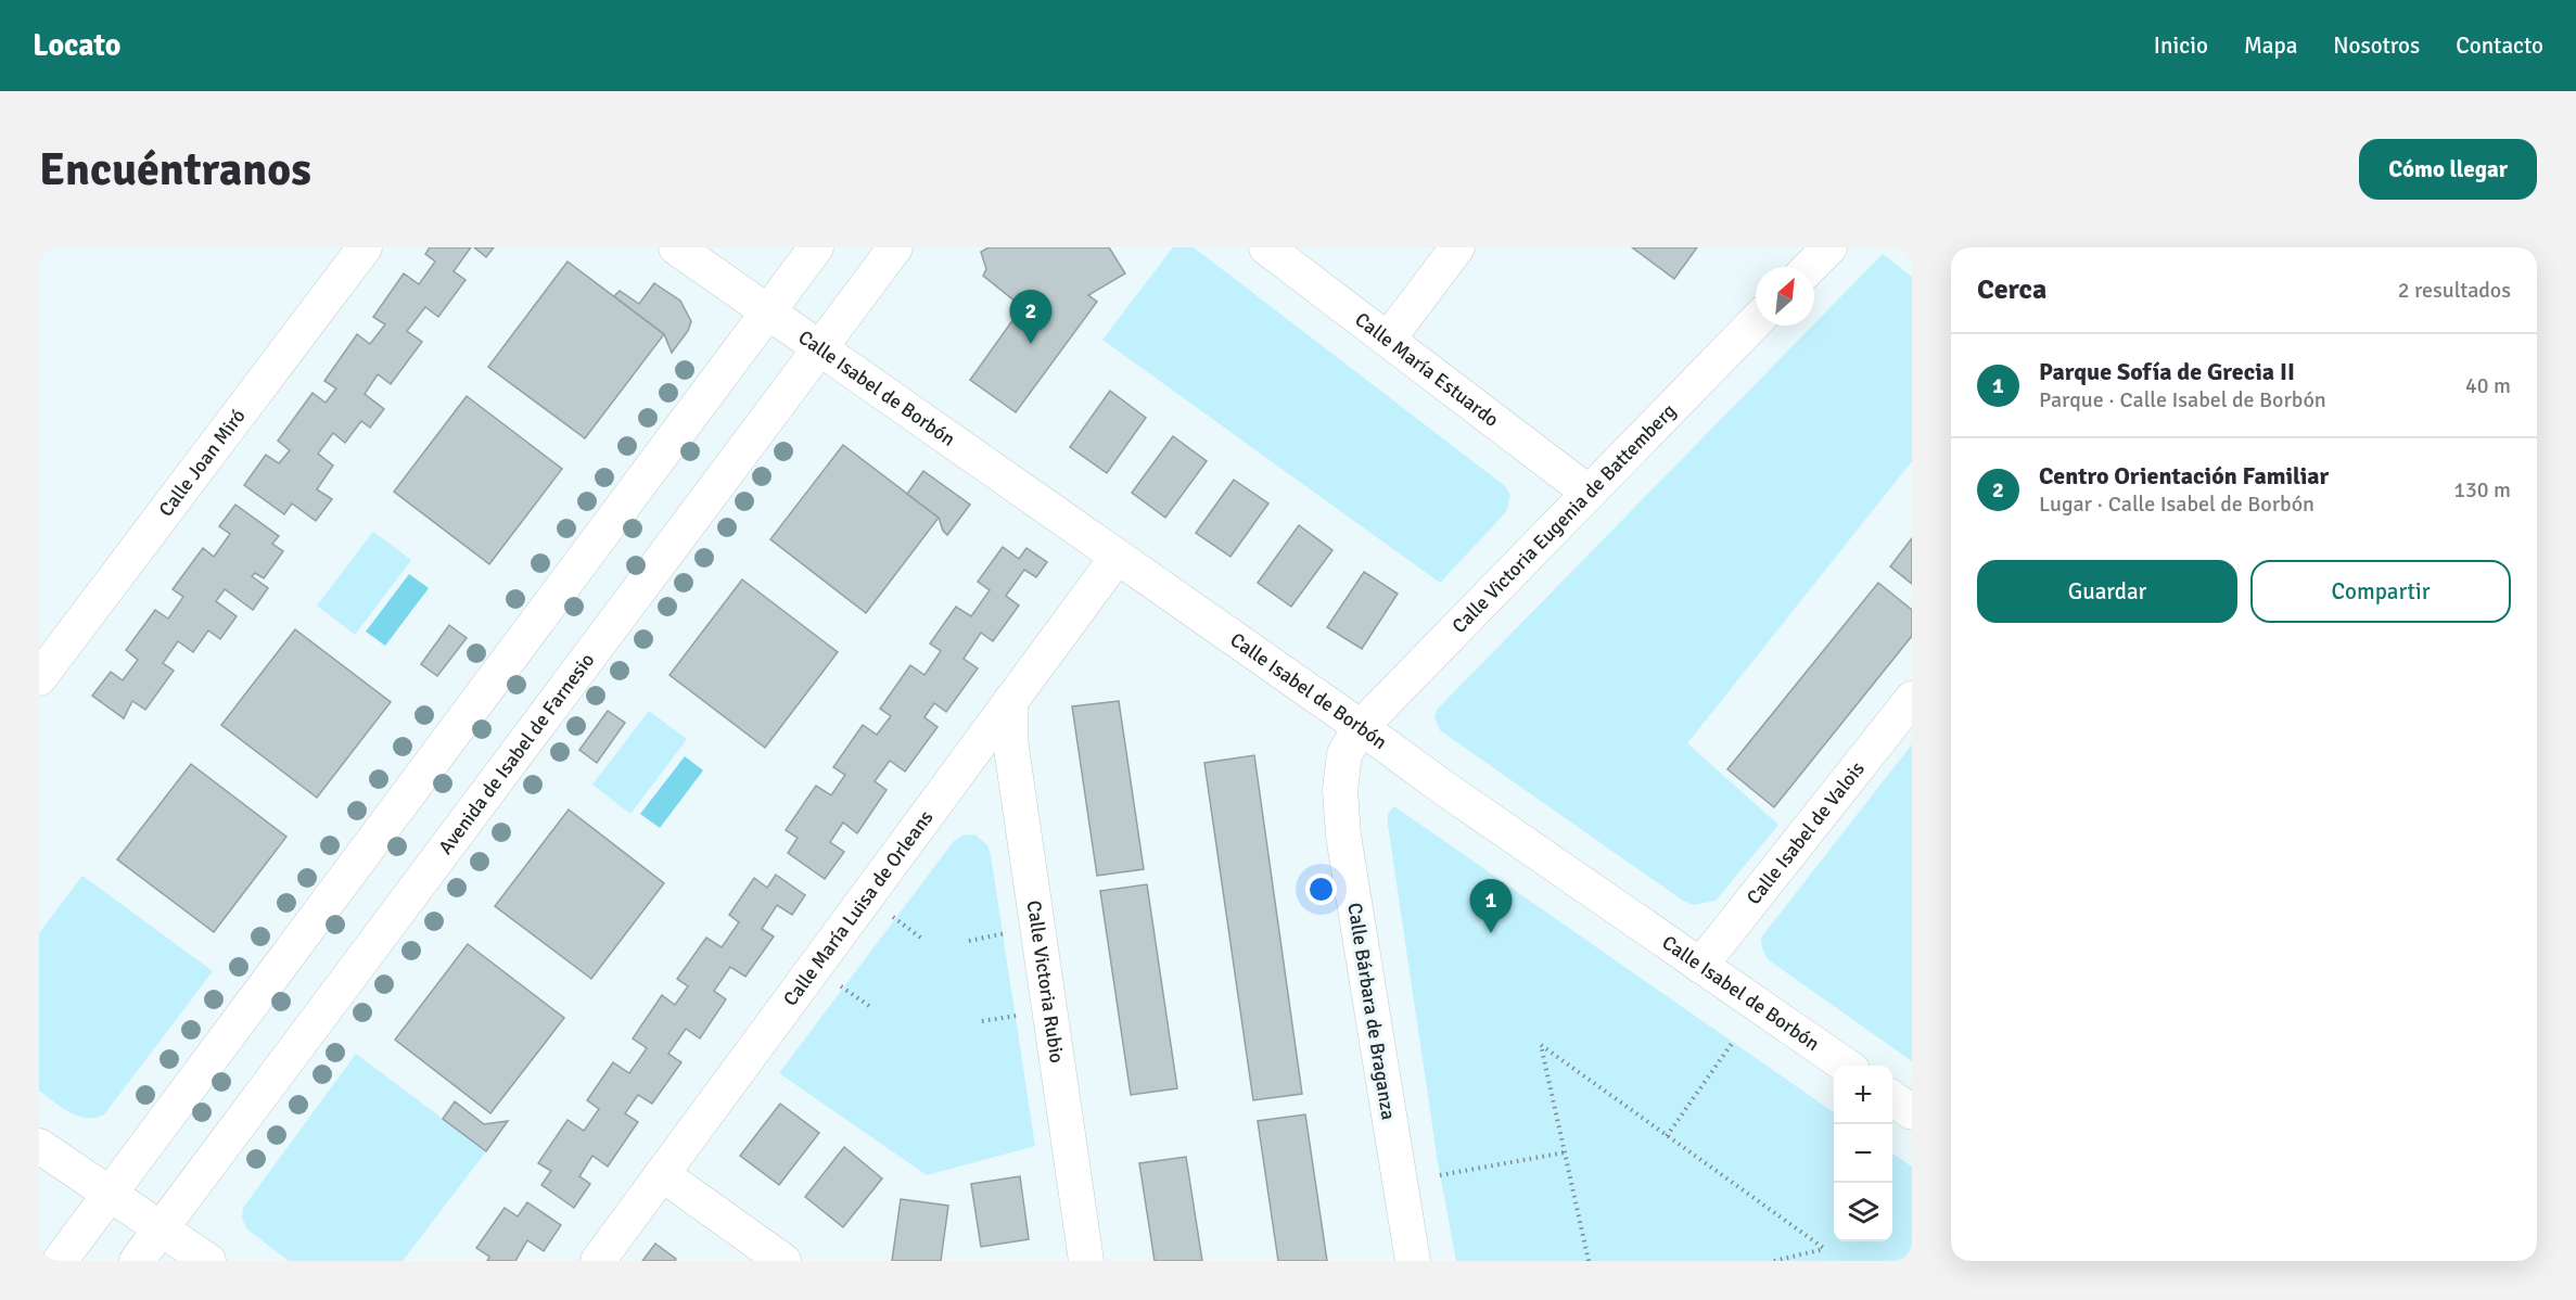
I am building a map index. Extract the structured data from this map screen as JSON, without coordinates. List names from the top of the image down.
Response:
{
  "streets": {
    "street": [
      "Calle María Estuardo",
      "Calle Isabel de Borbón",
      "Calle Joan Miró",
      "Calle Victoria Eugenia de Battemberg",
      "Avenida de Isabel de Farnesio",
      "Calle Isabel de Valois",
      "Calle María Luisa de Orleans",
      "Calle Victoria Rubio",
      "Calle Bárbara de Braganza"
    ]
  },
  "crossings": [
    ["Calle María Estuardo", "Calle Victoria Eugenia de Battemberg"],
    ["Calle Isabel de Borbón", "Calle Victoria Eugenia de Battemberg"],
    ["Calle Isabel de Borbón", "Avenida de Isabel de Farnesio"],
    ["Calle Isabel de Borbón", "Calle Isabel de Valois"],
    ["Calle Isabel de Borbón", "Calle María Luisa de Orleans"],
    ["Calle Isabel de Borbón", "Calle Bárbara de Braganza"],
    ["Calle Victoria Eugenia de Battemberg", "Calle Bárbara de Braganza"],
    ["Calle María Luisa de Orleans", "Calle Victoria Rubio"]
  ],
  "north": "top right",
  "page": {
    "header": "Locato",
    "nav": [
      "Inicio",
      "Mapa",
      "Nosotros",
      "Contacto"
    ],
    "buttons": [
      "Cómo llegar",
      ["Guardar", "Compartir"]
    ],
    "title": "Encuéntranos",
    "heading": ["Cerca", "2 resultados"],
    "pins": ["2", "1"],
    "list": [
      {
        "mark": "1",
        "name": "Parque Sofía de Grecia II",
        "note": "Parque · Calle Isabel de Borbón",
        "value": "40 m"
      },
      {
        "mark": "2",
        "name": "Centro Orientación Familiar",
        "note": "Lugar · Calle Isabel de Borbón",
        "value": "130 m"
      }
    ],
    "map_buttons": ["+", "−"]
  }
}
